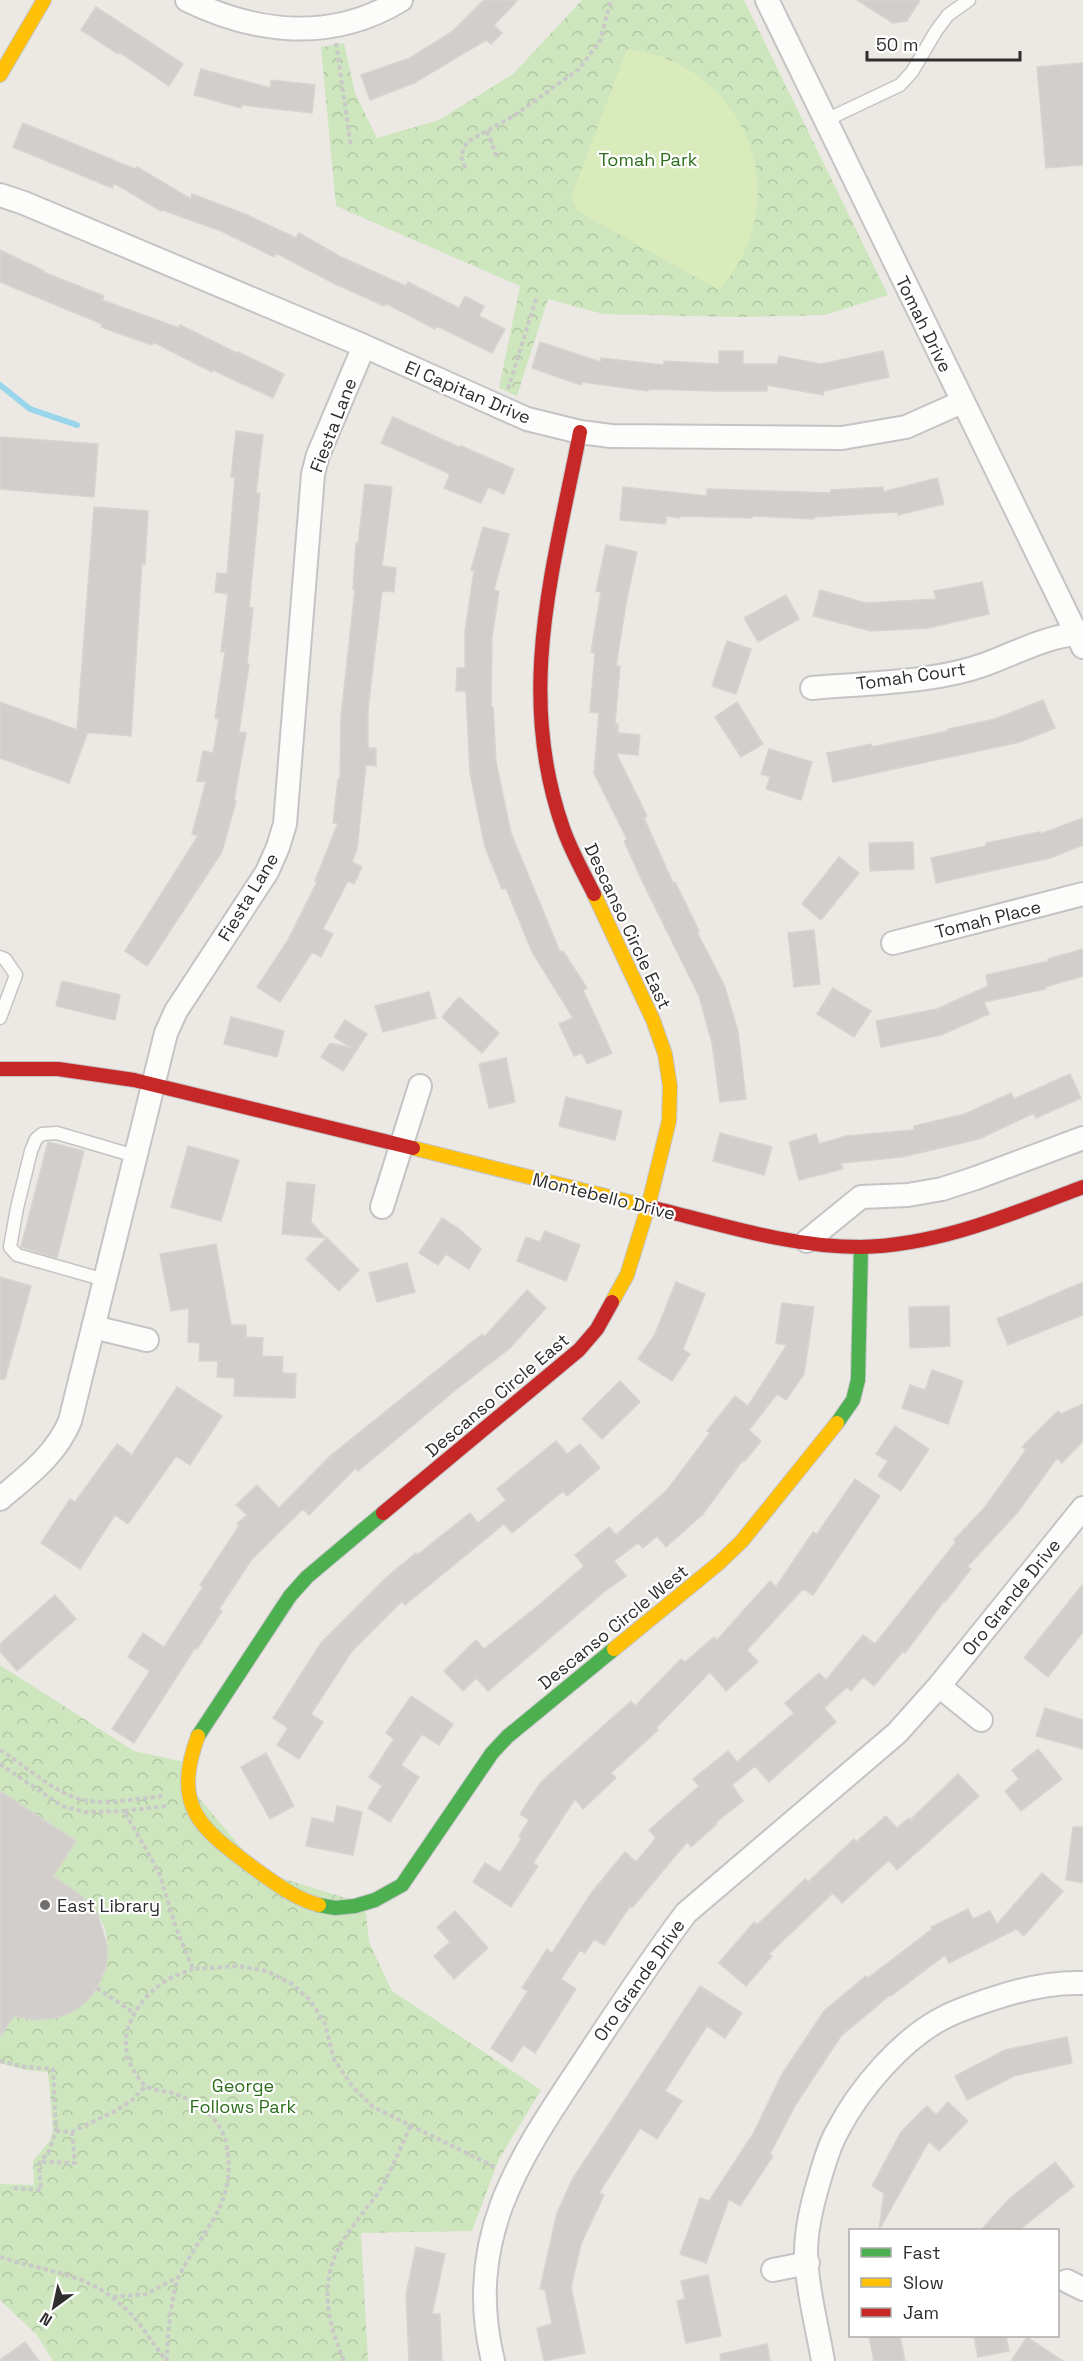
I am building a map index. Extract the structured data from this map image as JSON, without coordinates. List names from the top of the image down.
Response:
{
  "streets": {
    "street": [
      "Tomah Drive",
      "El Capitan Drive",
      "Fiesta Lane",
      "Tomah Court",
      "Tomah Place",
      "Descanso Circle East",
      "Montebello Drive",
      "Oro Grande Drive",
      "Descanso Circle West"
    ]
  },
  "crossings": [
    ["Tomah Drive", "El Capitan Drive"],
    ["Tomah Drive", "Tomah Court"],
    ["El Capitan Drive", "Fiesta Lane"],
    ["El Capitan Drive", "Descanso Circle East"],
    ["Fiesta Lane", "Montebello Drive"],
    ["Descanso Circle East", "Montebello Drive"],
    ["Descanso Circle East", "Descanso Circle West"],
    ["Montebello Drive", "Descanso Circle West"]
  ],
  "parks": ["Tomah Park", "George Follows Park"],
  "places": ["East Library"],
  "legend": ["Fast", "Slow", "Jam"],
  "scale_bar": "50 m",
  "north": "bottom left"
}
